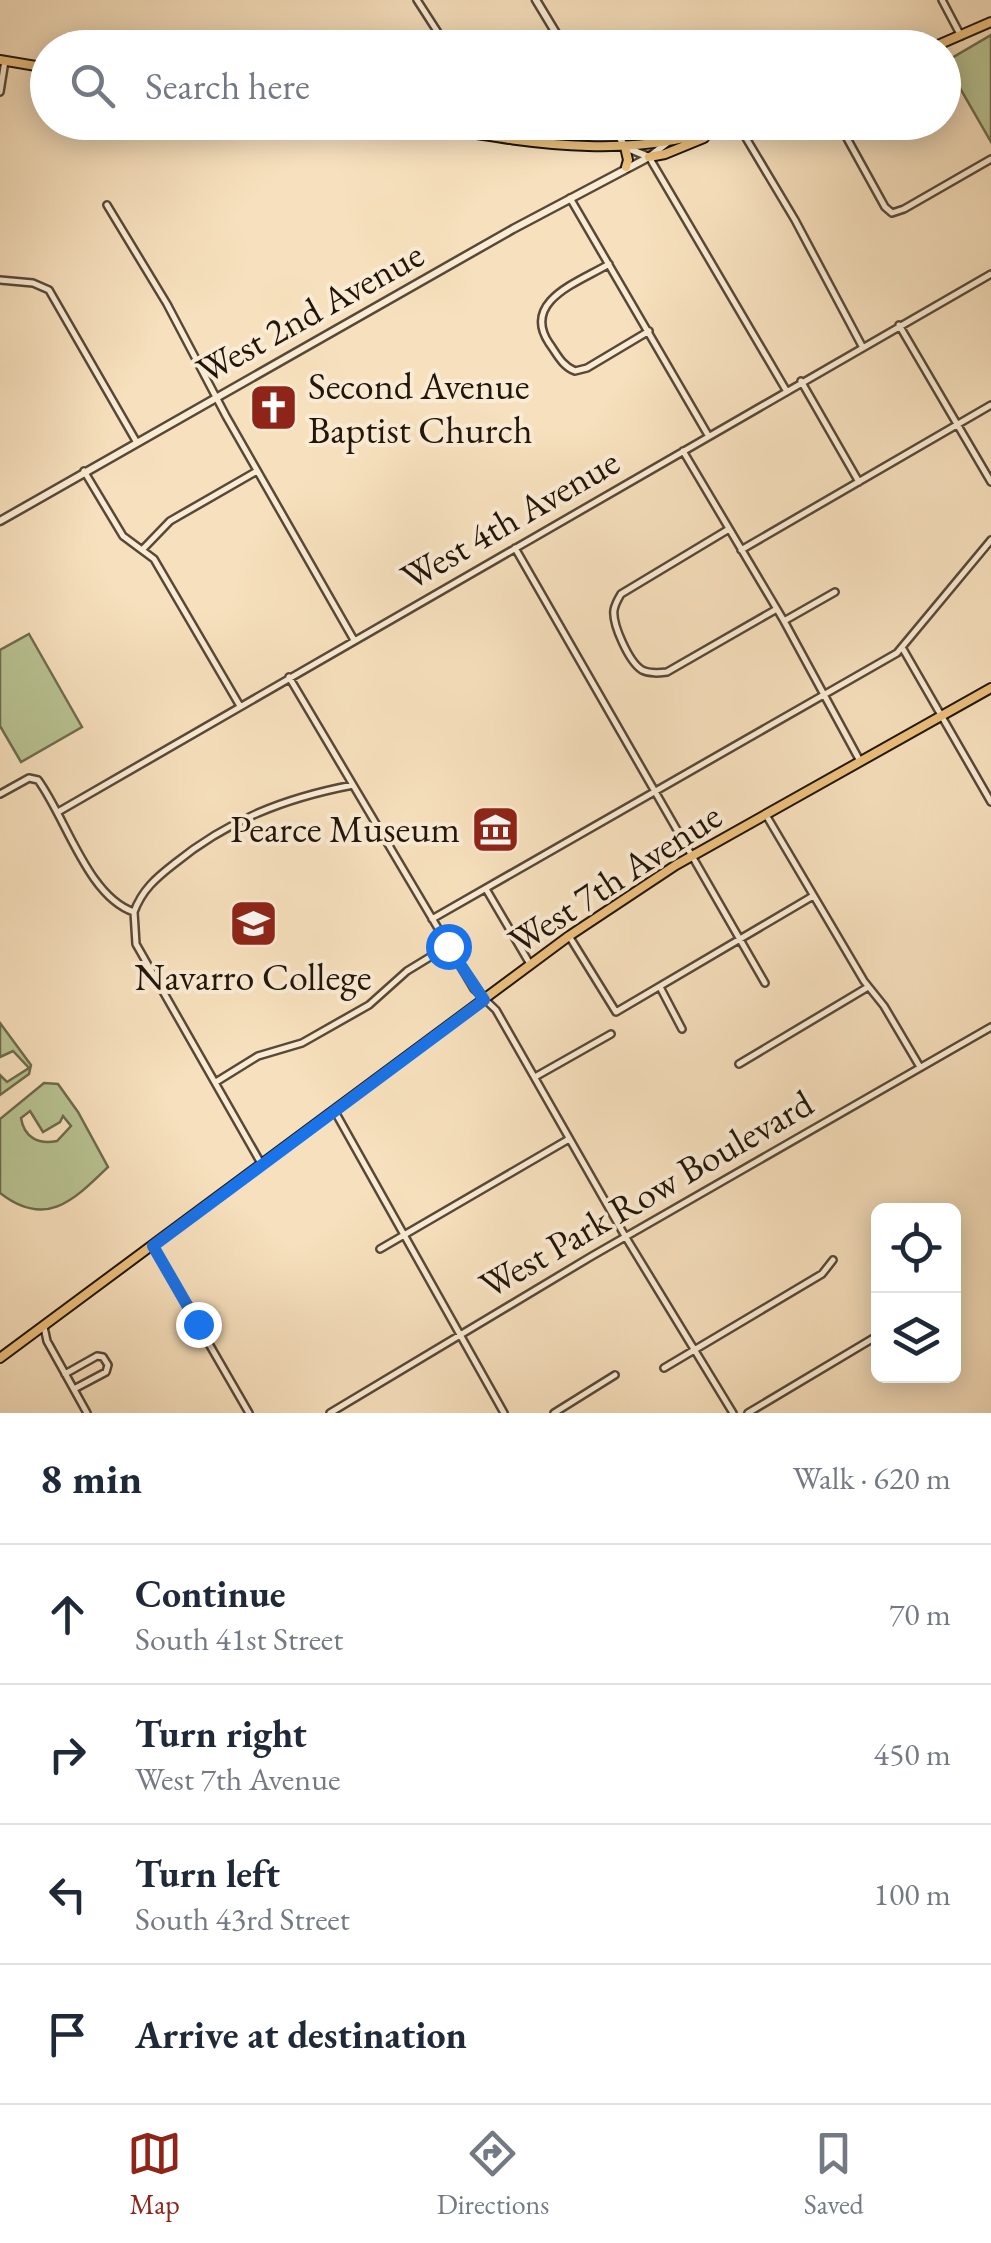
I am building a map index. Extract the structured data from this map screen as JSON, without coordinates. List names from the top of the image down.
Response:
{
  "streets": {
    "main road": ["West 7th Avenue"],
    "street": ["West 2nd Avenue", "West 4th Avenue", "West Park Row Boulevard"]
  },
  "places": {
    "church": ["Second Avenue Baptist Church"],
    "museum": ["Pearce Museum"],
    "school or university": ["Navarro College"]
  },
  "page": {
    "search": "Search here",
    "heading": ["8 min", "Walk · 620 m"],
    "list": [
      ["Continue", "South 41st Street", "70 m"],
      ["Turn right", "West 7th Avenue", "450 m"],
      ["Turn left", "South 43rd Street", "100 m"],
      "Arrive at destination"
    ],
    "nav": ["Map", "Directions", "Saved"]
  }
}
